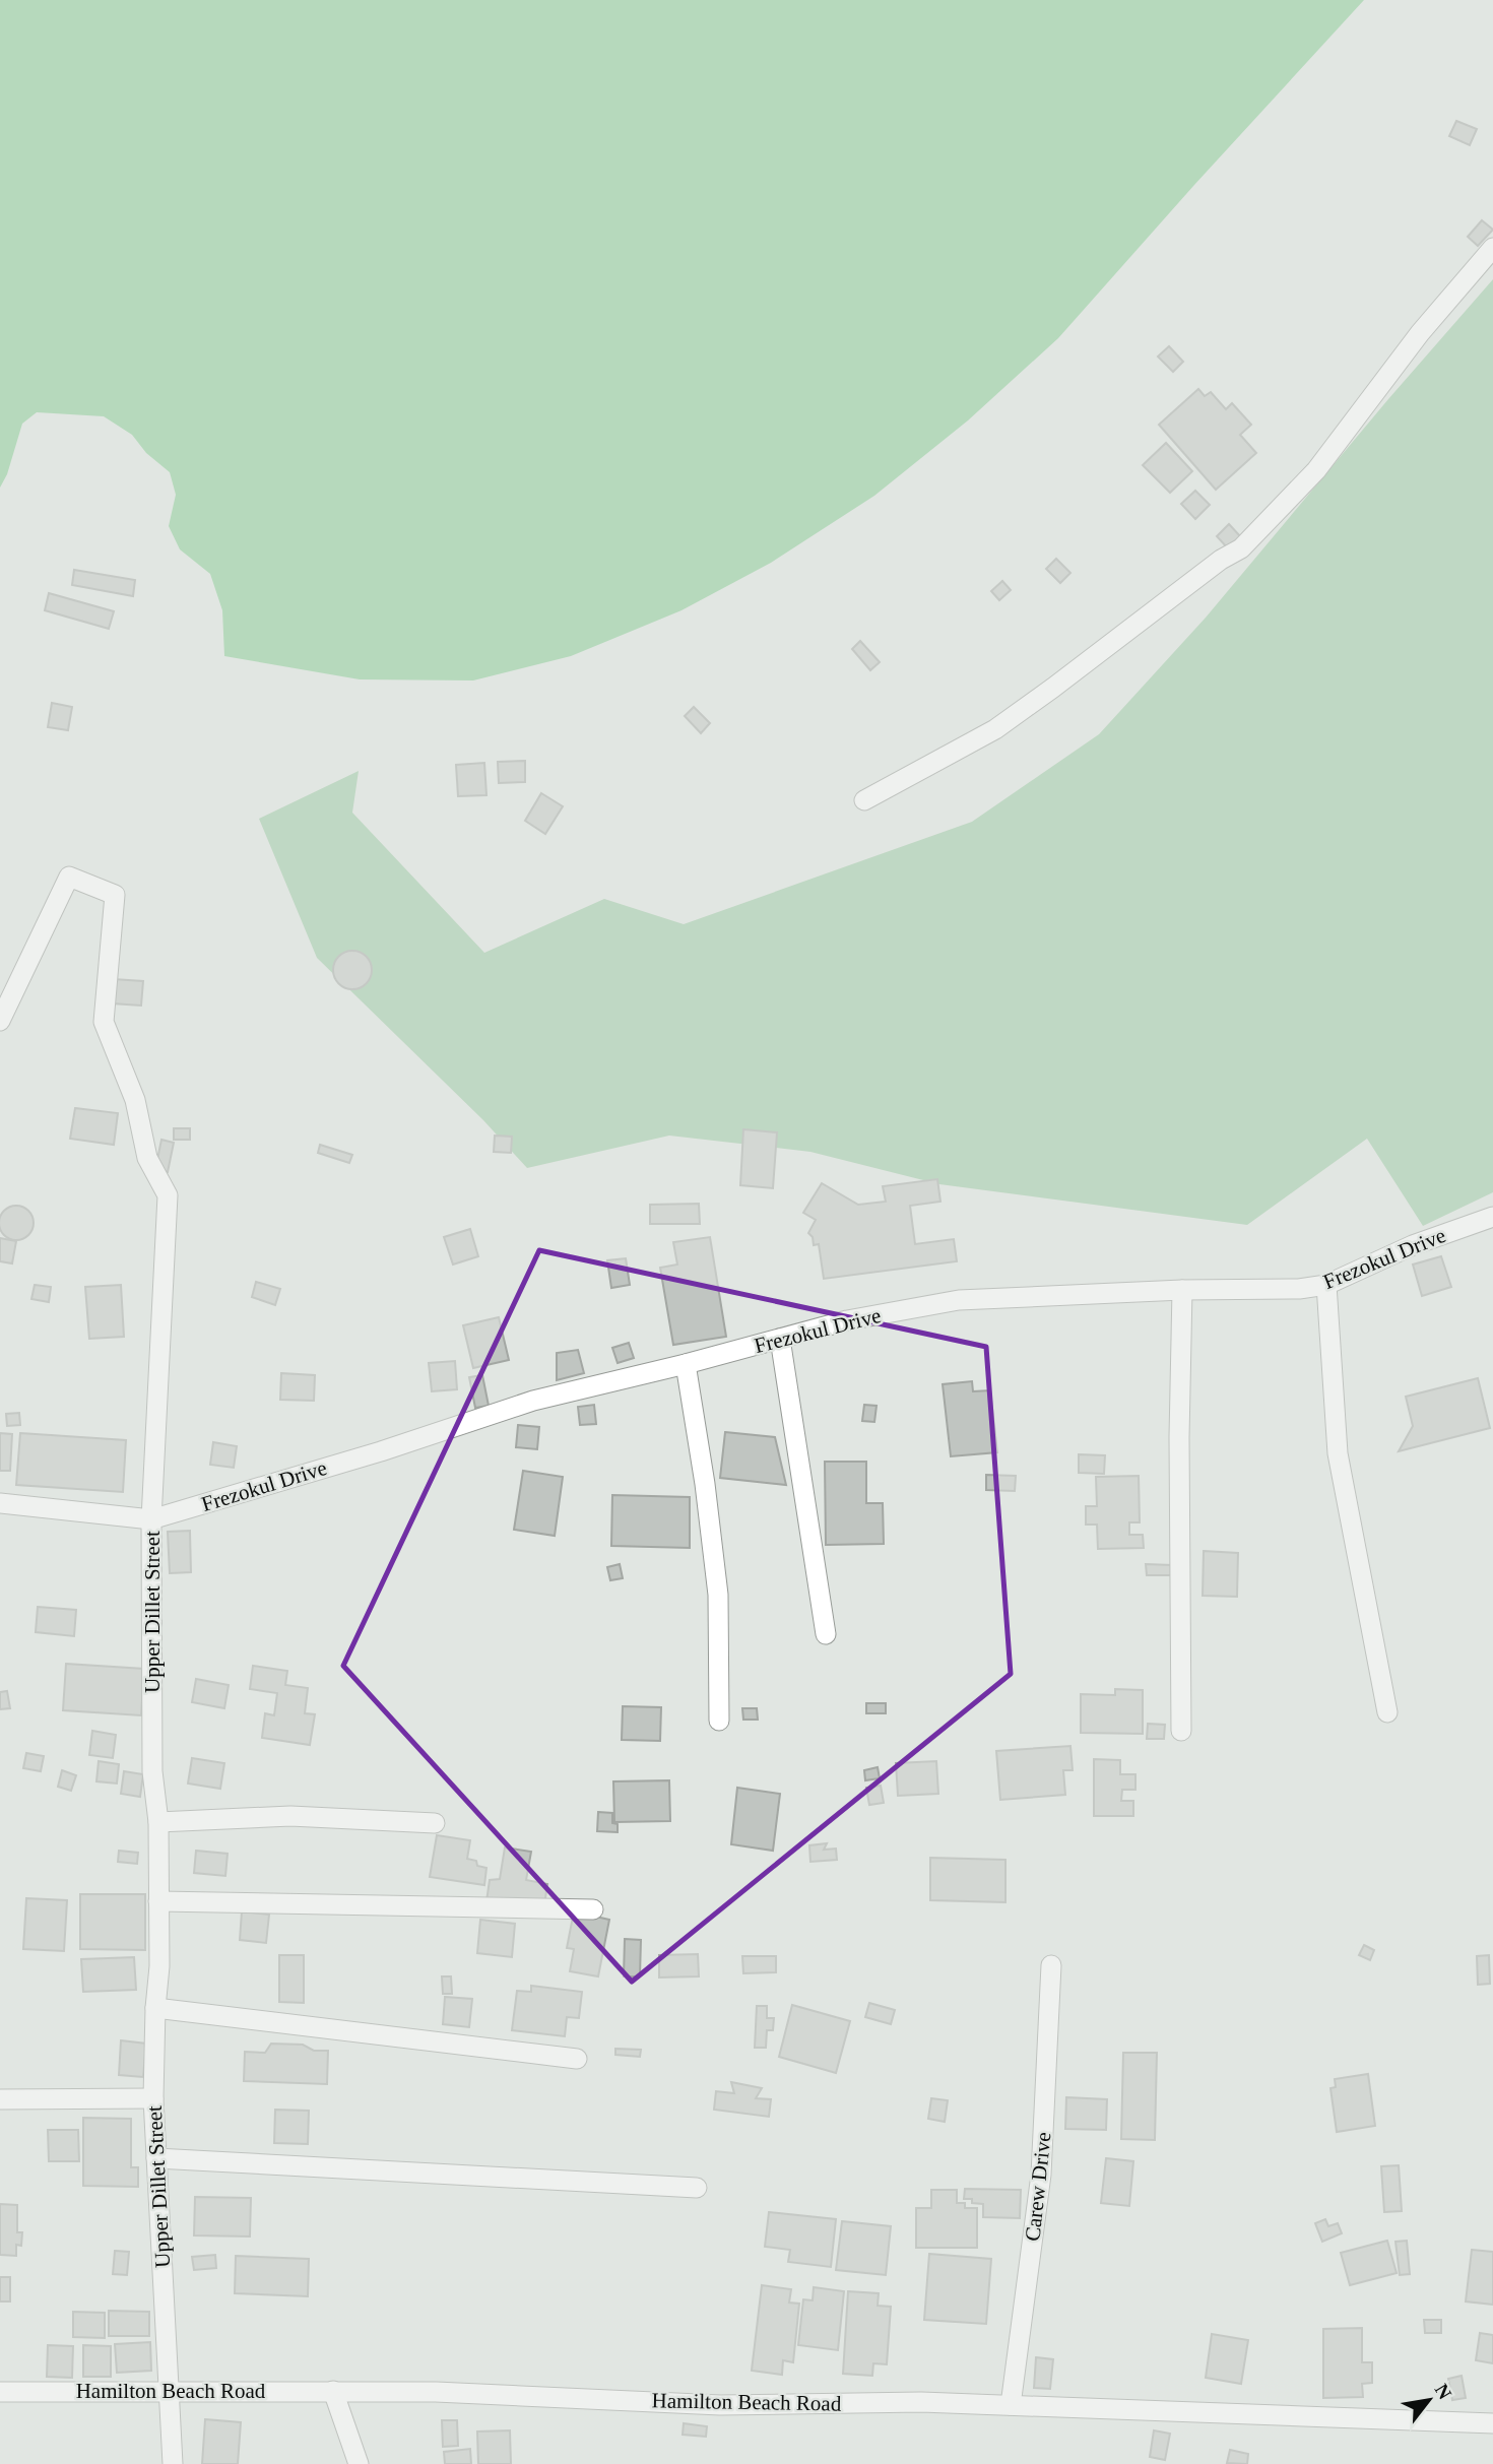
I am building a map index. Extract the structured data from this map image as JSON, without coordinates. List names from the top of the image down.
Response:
{
  "streets": {
    "street": [
      "Frezokul Drive",
      "Upper Dillet Street",
      "Carew Drive",
      "Hamilton Beach Road"
    ]
  },
  "crossings": [
    ["Frezokul Drive", "Upper Dillet Street"],
    ["Upper Dillet Street", "Hamilton Beach Road"],
    ["Carew Drive", "Hamilton Beach Road"]
  ],
  "north": "top right"
}
